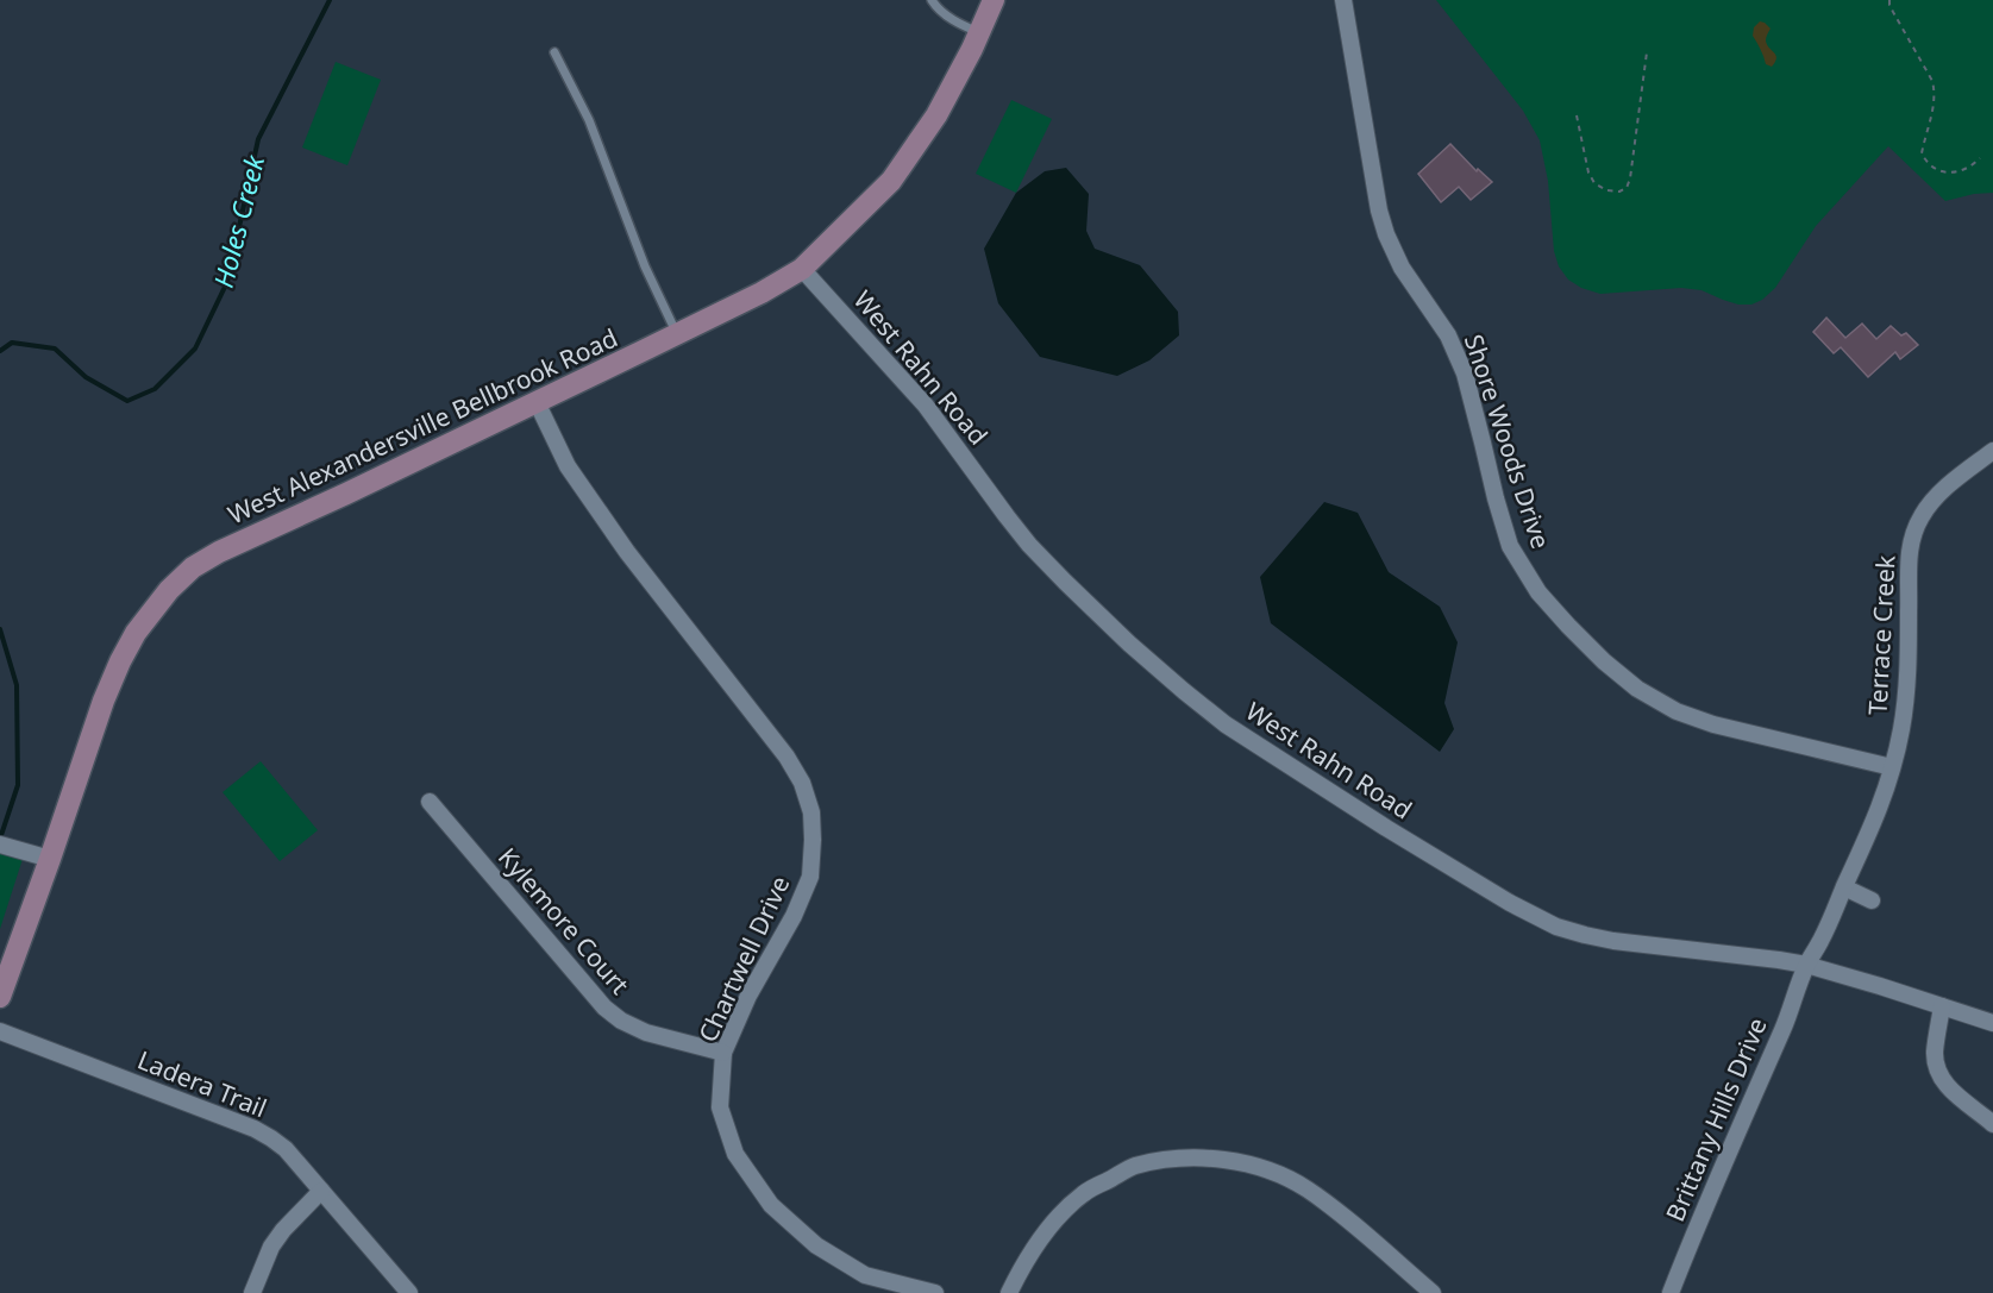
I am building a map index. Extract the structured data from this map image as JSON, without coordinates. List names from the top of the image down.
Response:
{
  "streets": {
    "main road": ["West Alexandersville Bellbrook Road"],
    "street": [
      "West Rahn Road",
      "Shore Woods Drive",
      "Terrace Creek",
      "Kylemore Court",
      "Chartwell Drive",
      "Ladera Trail",
      "Brittany Hills Drive"
    ]
  },
  "crossings": [
    ["West Rahn Road", "West Alexandersville Bellbrook Road"],
    ["West Rahn Road", "Terrace Creek"],
    ["West Rahn Road", "Brittany Hills Drive"],
    ["West Alexandersville Bellbrook Road", "Chartwell Drive"],
    ["Shore Woods Drive", "Terrace Creek"],
    ["Terrace Creek", "Brittany Hills Drive"],
    ["Kylemore Court", "Chartwell Drive"]
  ],
  "water": ["Holes Creek"]
}
